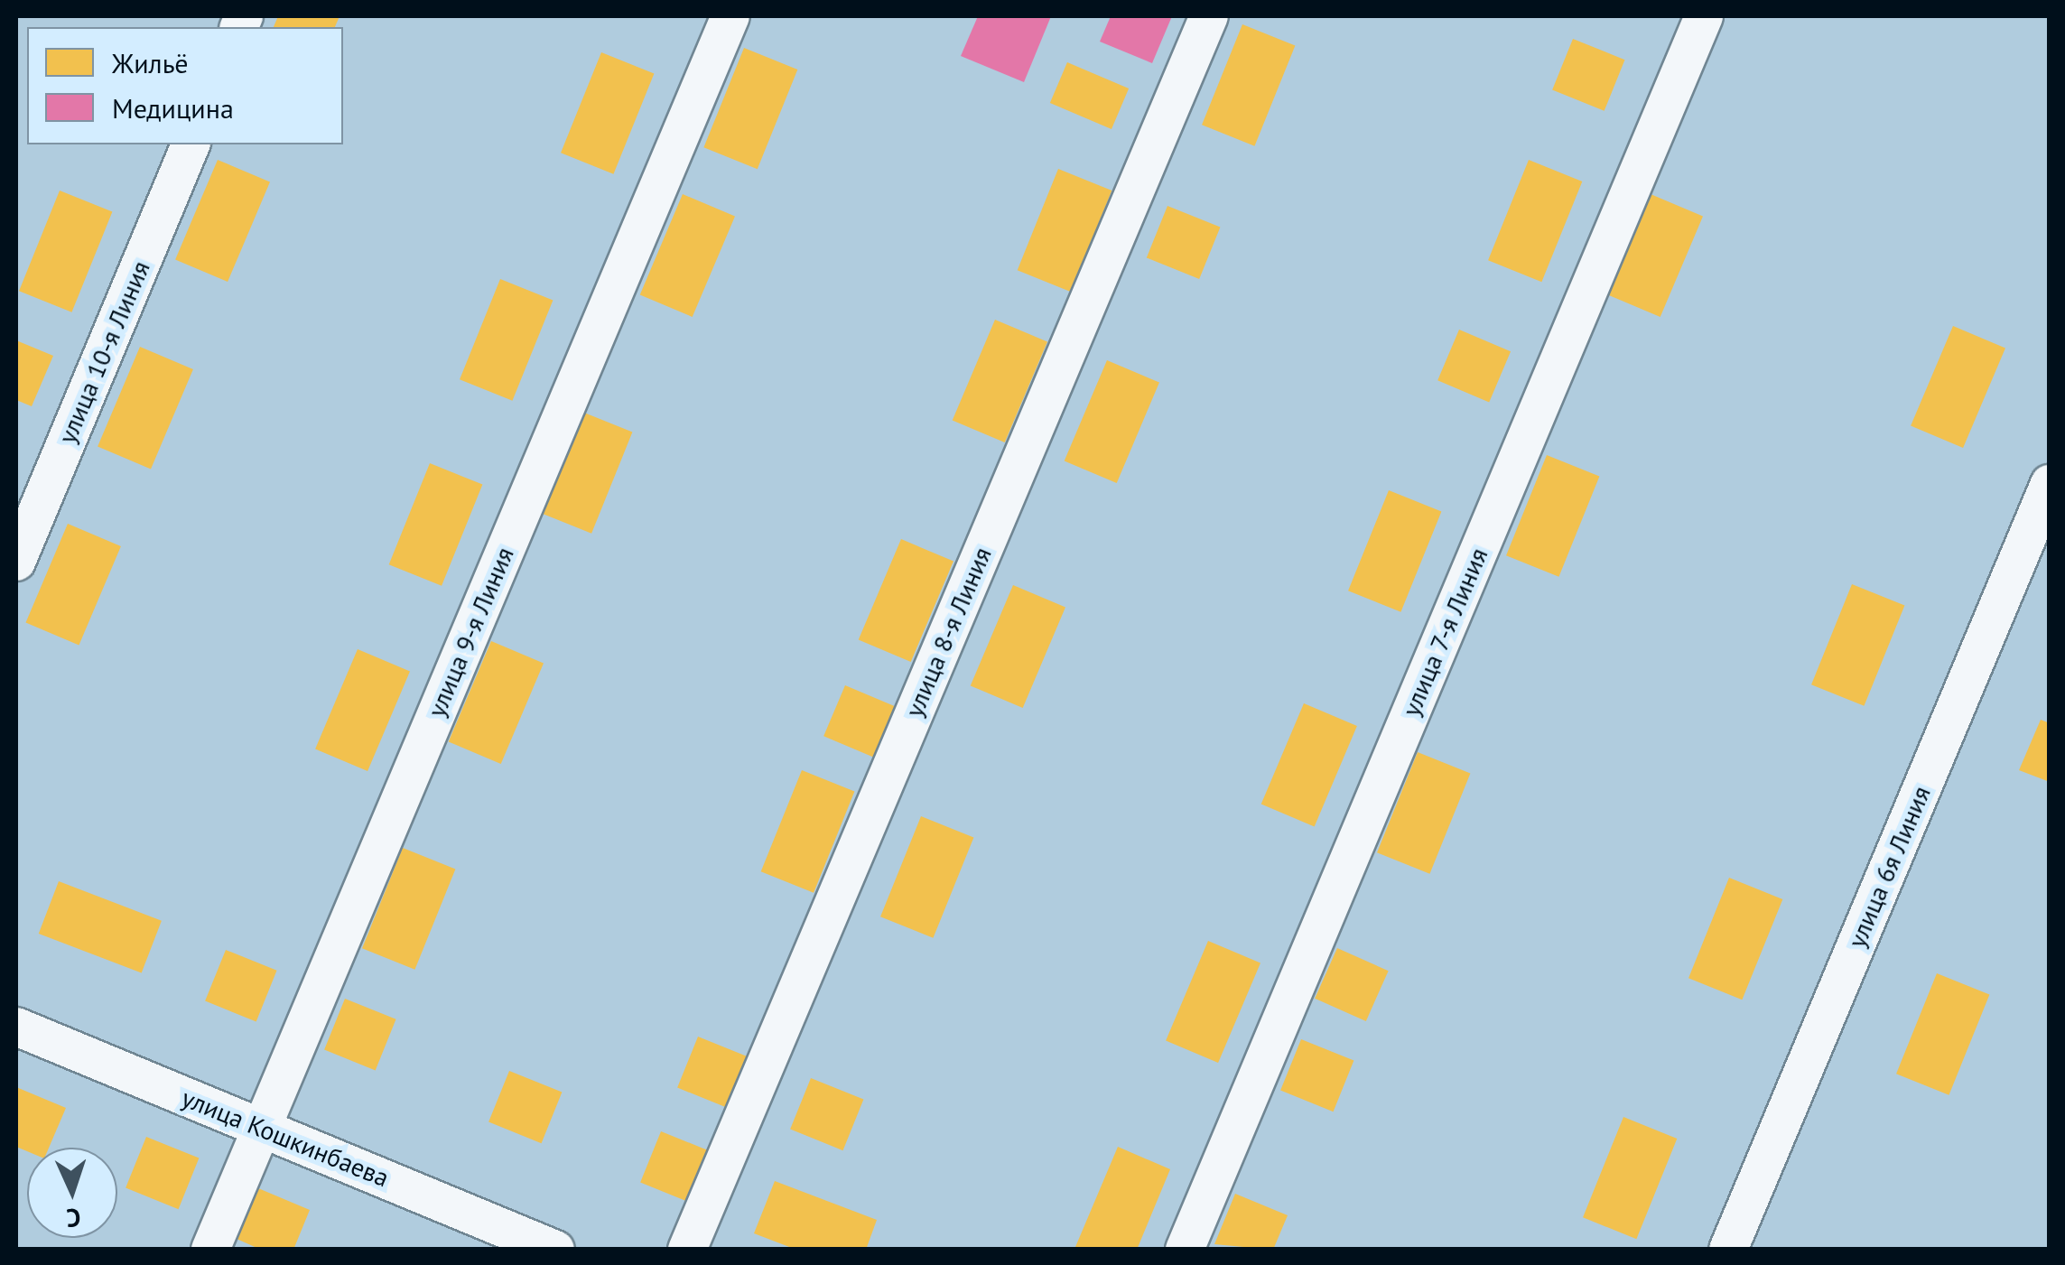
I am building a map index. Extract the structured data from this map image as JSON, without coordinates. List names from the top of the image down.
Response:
{
  "streets": {
    "street": [
      "улица 10-я Линия",
      "улица 9-я Линия",
      "улица 8-я Линия",
      "улица 7-я Линия",
      "улица 6я Линия",
      "улица Кошкинбаева"
    ]
  },
  "crossings": [
    ["улица 9-я Линия", "улица Кошкинбаева"]
  ],
  "legend": ["Жильё", "Медицина"],
  "north": "bottom"
}
